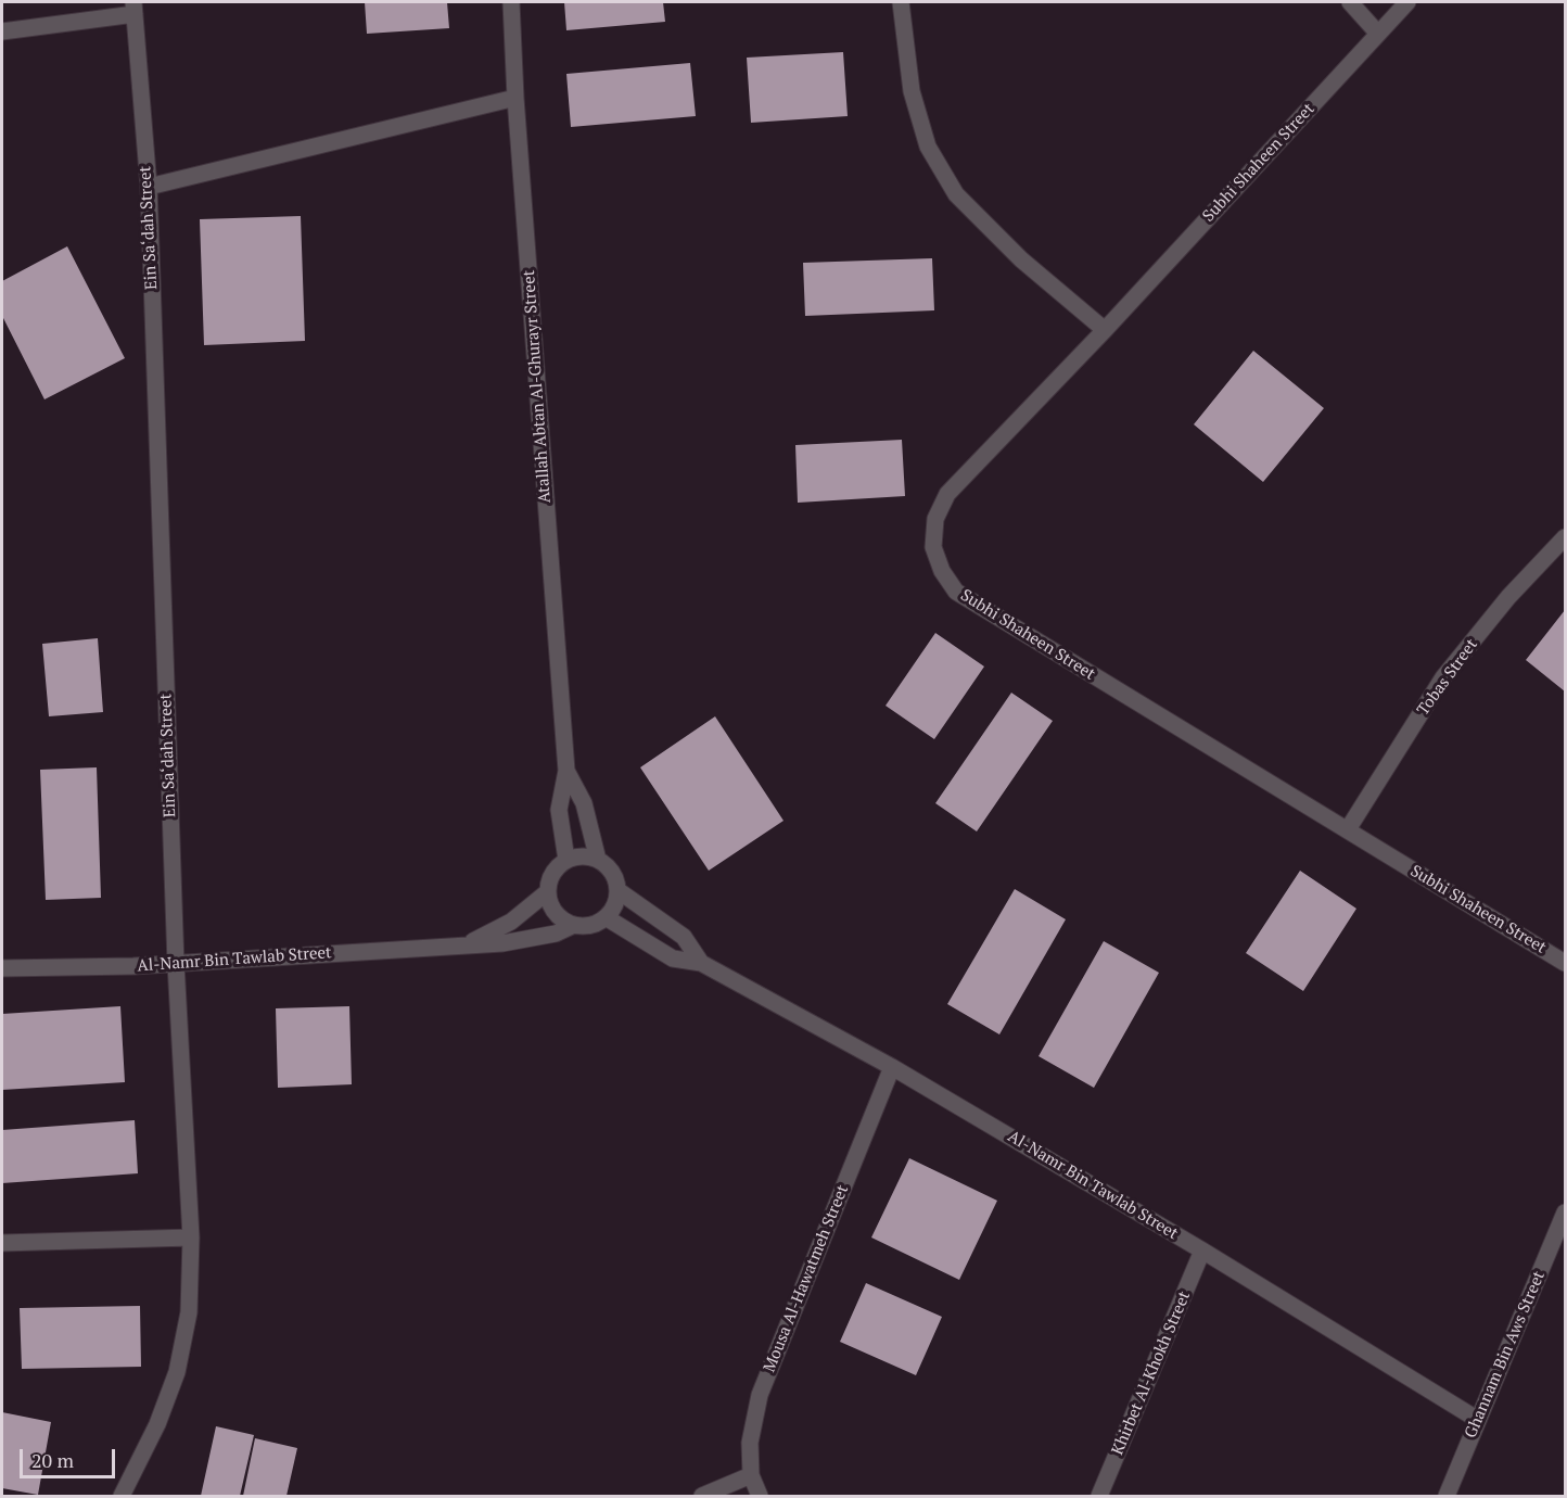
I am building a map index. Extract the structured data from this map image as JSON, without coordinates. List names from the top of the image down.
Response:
{
  "streets": {
    "street": [
      "Subhi Shaheen Street",
      "Ein Sa‘dah Street",
      "Atallah Abtan Al-Ghurayr Street",
      "Tobas Street",
      "Al-Namr Bin Tawlab Street",
      "Mousa Al-Hawatmeh Street",
      "Ghannam Bin Aws Street",
      "Khirbet Al-Khokh Street"
    ]
  },
  "crossings": [
    ["Subhi Shaheen Street", "Tobas Street"],
    ["Ein Sa‘dah Street", "Al-Namr Bin Tawlab Street"],
    ["Atallah Abtan Al-Ghurayr Street", "Al-Namr Bin Tawlab Street"],
    ["Al-Namr Bin Tawlab Street", "Mousa Al-Hawatmeh Street"],
    ["Al-Namr Bin Tawlab Street", "Ghannam Bin Aws Street"],
    ["Al-Namr Bin Tawlab Street", "Khirbet Al-Khokh Street"]
  ],
  "scale_bar": "20 m"
}
